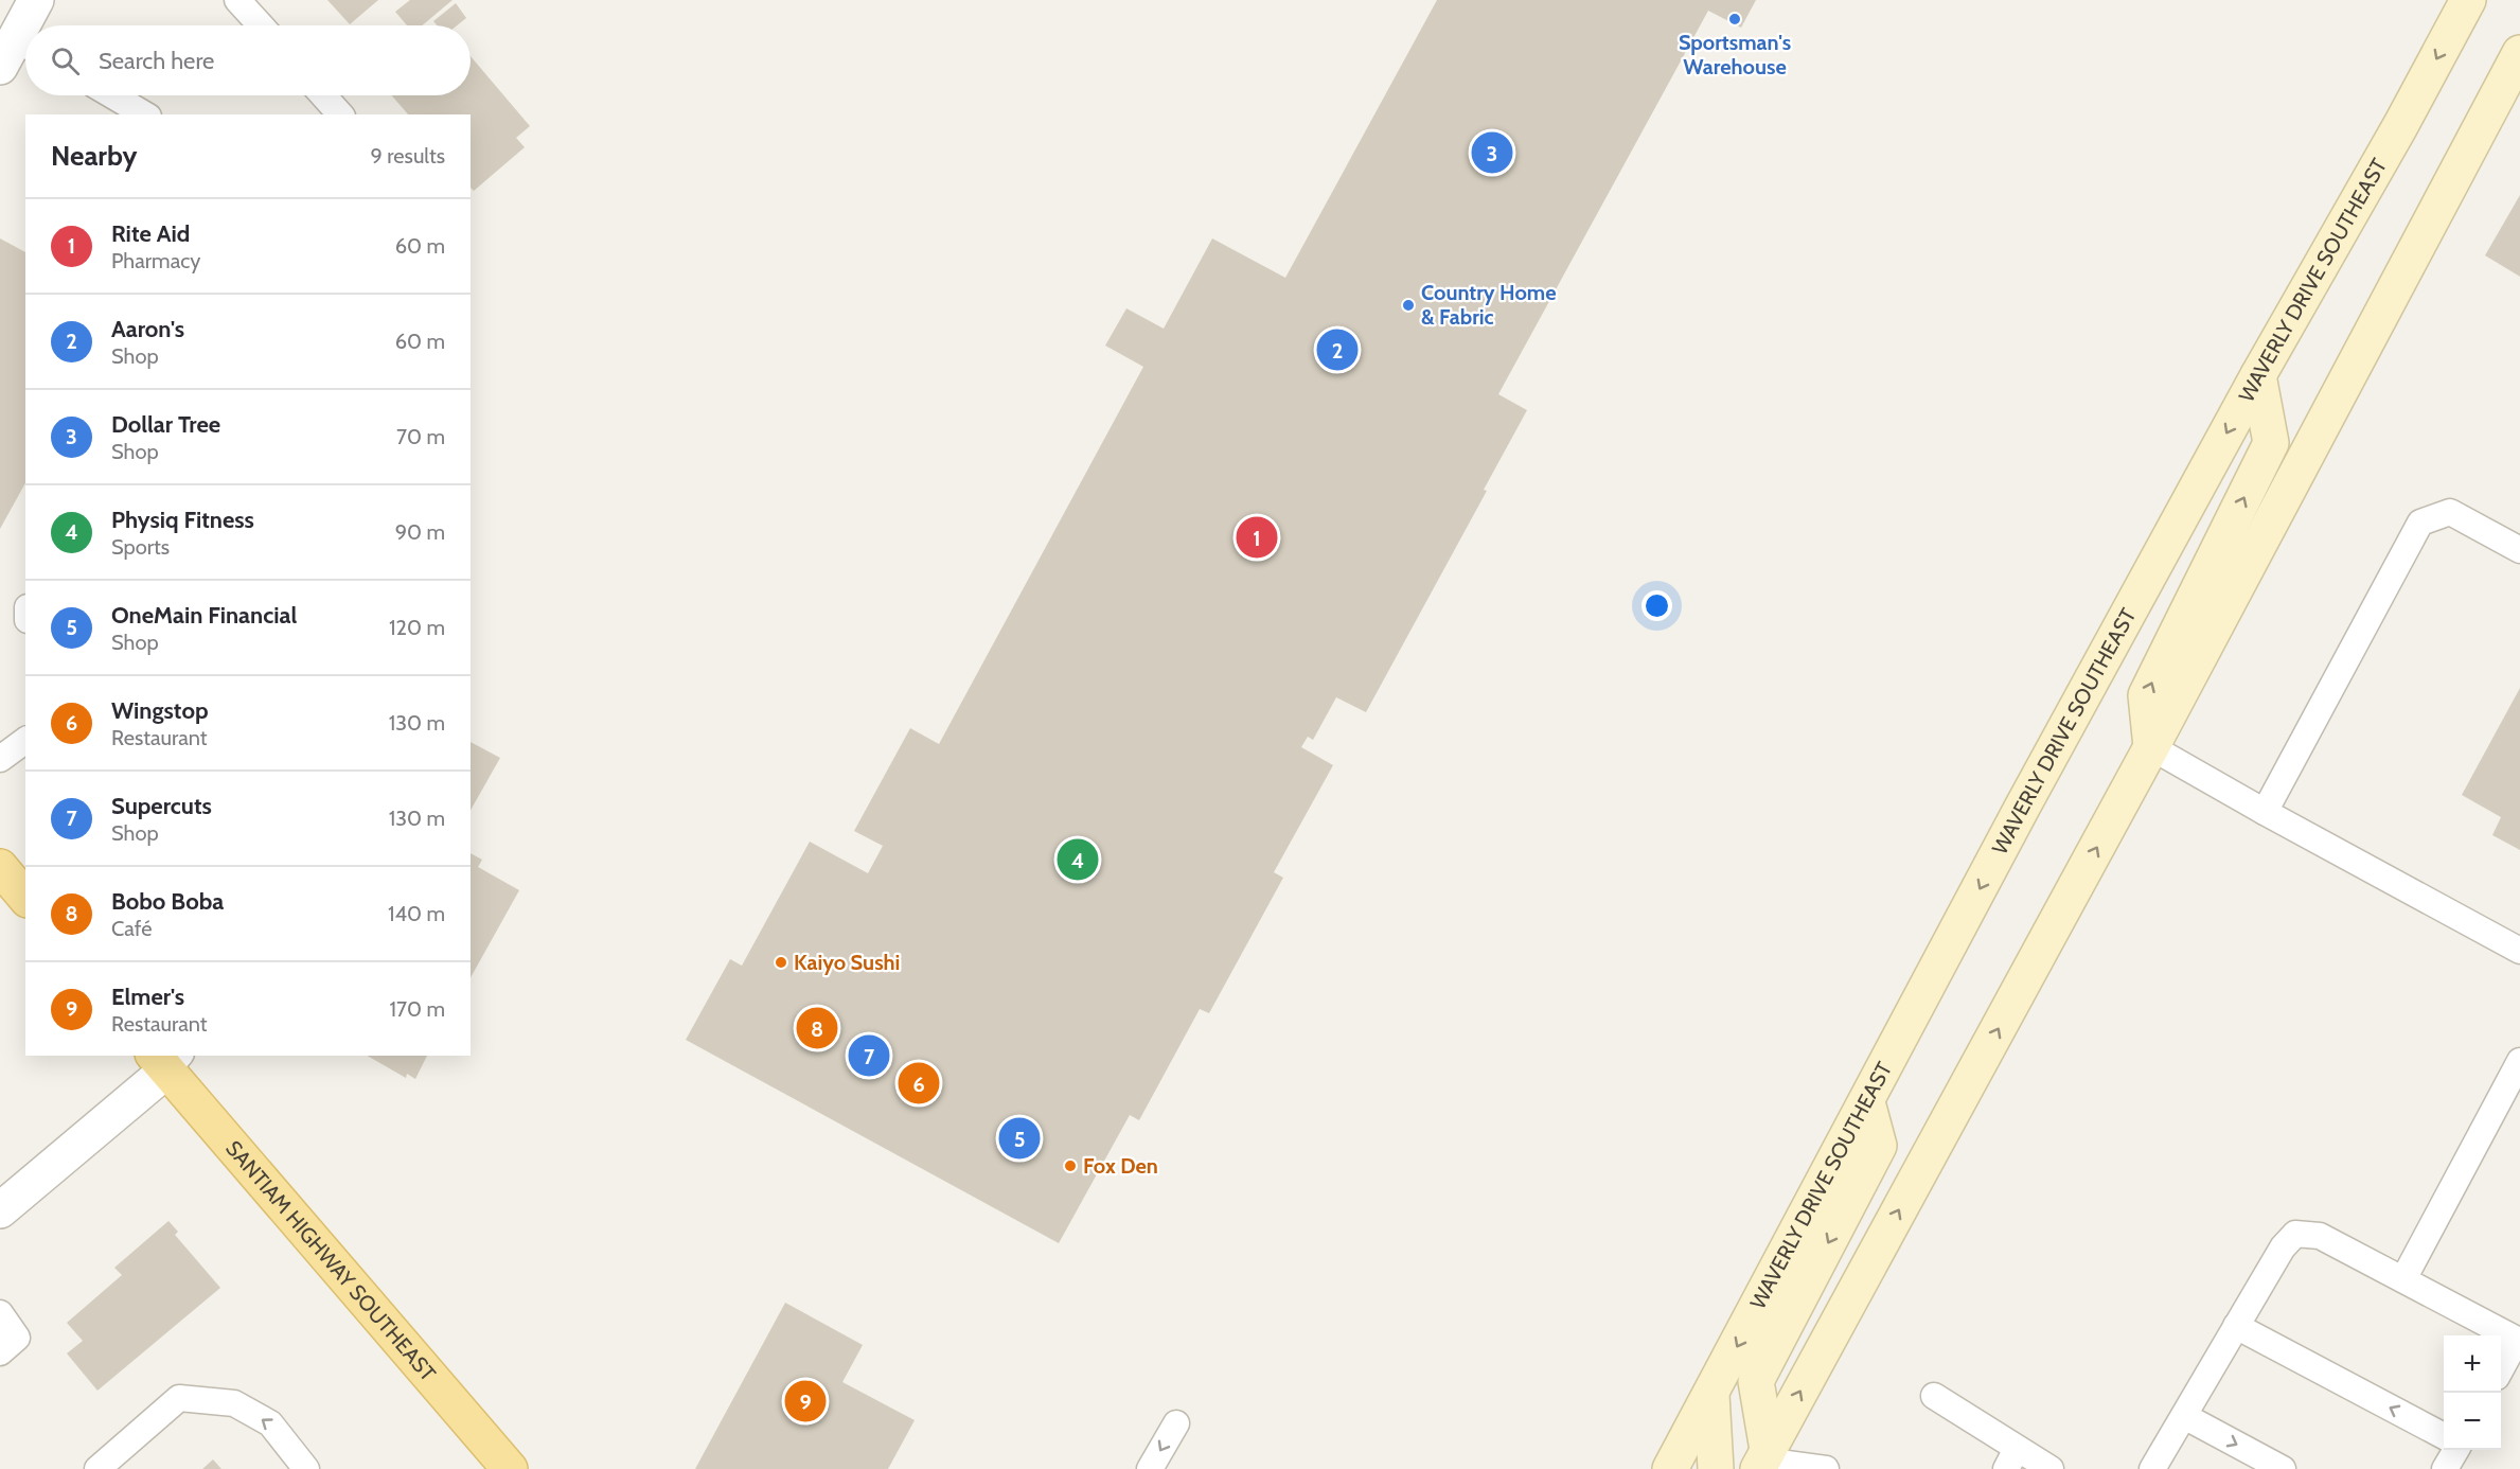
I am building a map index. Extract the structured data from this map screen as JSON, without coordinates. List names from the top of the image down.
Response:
{
  "streets": {
    "main road": ["WAVERLY DRIVE SOUTHEAST", "SANTIAM HIGHWAY SOUTHEAST"]
  },
  "places": [
    "Sportsman's Warehouse",
    "Country Home & Fabric",
    "Kaiyo Sushi",
    "Fox Den"
  ],
  "page": {
    "search": "Search here",
    "heading": ["Nearby", "9 results"],
    "pins": [
      "3",
      "2",
      "1",
      "4",
      "8",
      "7",
      "6",
      "5",
      "9"
    ],
    "list": [
      {
        "mark": "1",
        "name": "Rite Aid",
        "note": "Pharmacy",
        "value": "60 m"
      },
      {
        "mark": "2",
        "name": "Aaron's",
        "note": "Shop",
        "value": "60 m"
      },
      {
        "mark": "3",
        "name": "Dollar Tree",
        "note": "Shop",
        "value": "70 m"
      },
      {
        "mark": "4",
        "name": "Physiq Fitness",
        "note": "Sports",
        "value": "90 m"
      },
      {
        "mark": "5",
        "name": "OneMain Financial",
        "note": "Shop",
        "value": "120 m"
      },
      {
        "mark": "6",
        "name": "Wingstop",
        "note": "Restaurant",
        "value": "130 m"
      },
      {
        "mark": "7",
        "name": "Supercuts",
        "note": "Shop",
        "value": "130 m"
      },
      {
        "mark": "8",
        "name": "Bobo Boba",
        "note": "Café",
        "value": "140 m"
      },
      {
        "mark": "9",
        "name": "Elmer's",
        "note": "Restaurant",
        "value": "170 m"
      }
    ],
    "map_buttons": ["+", "−"]
  }
}
